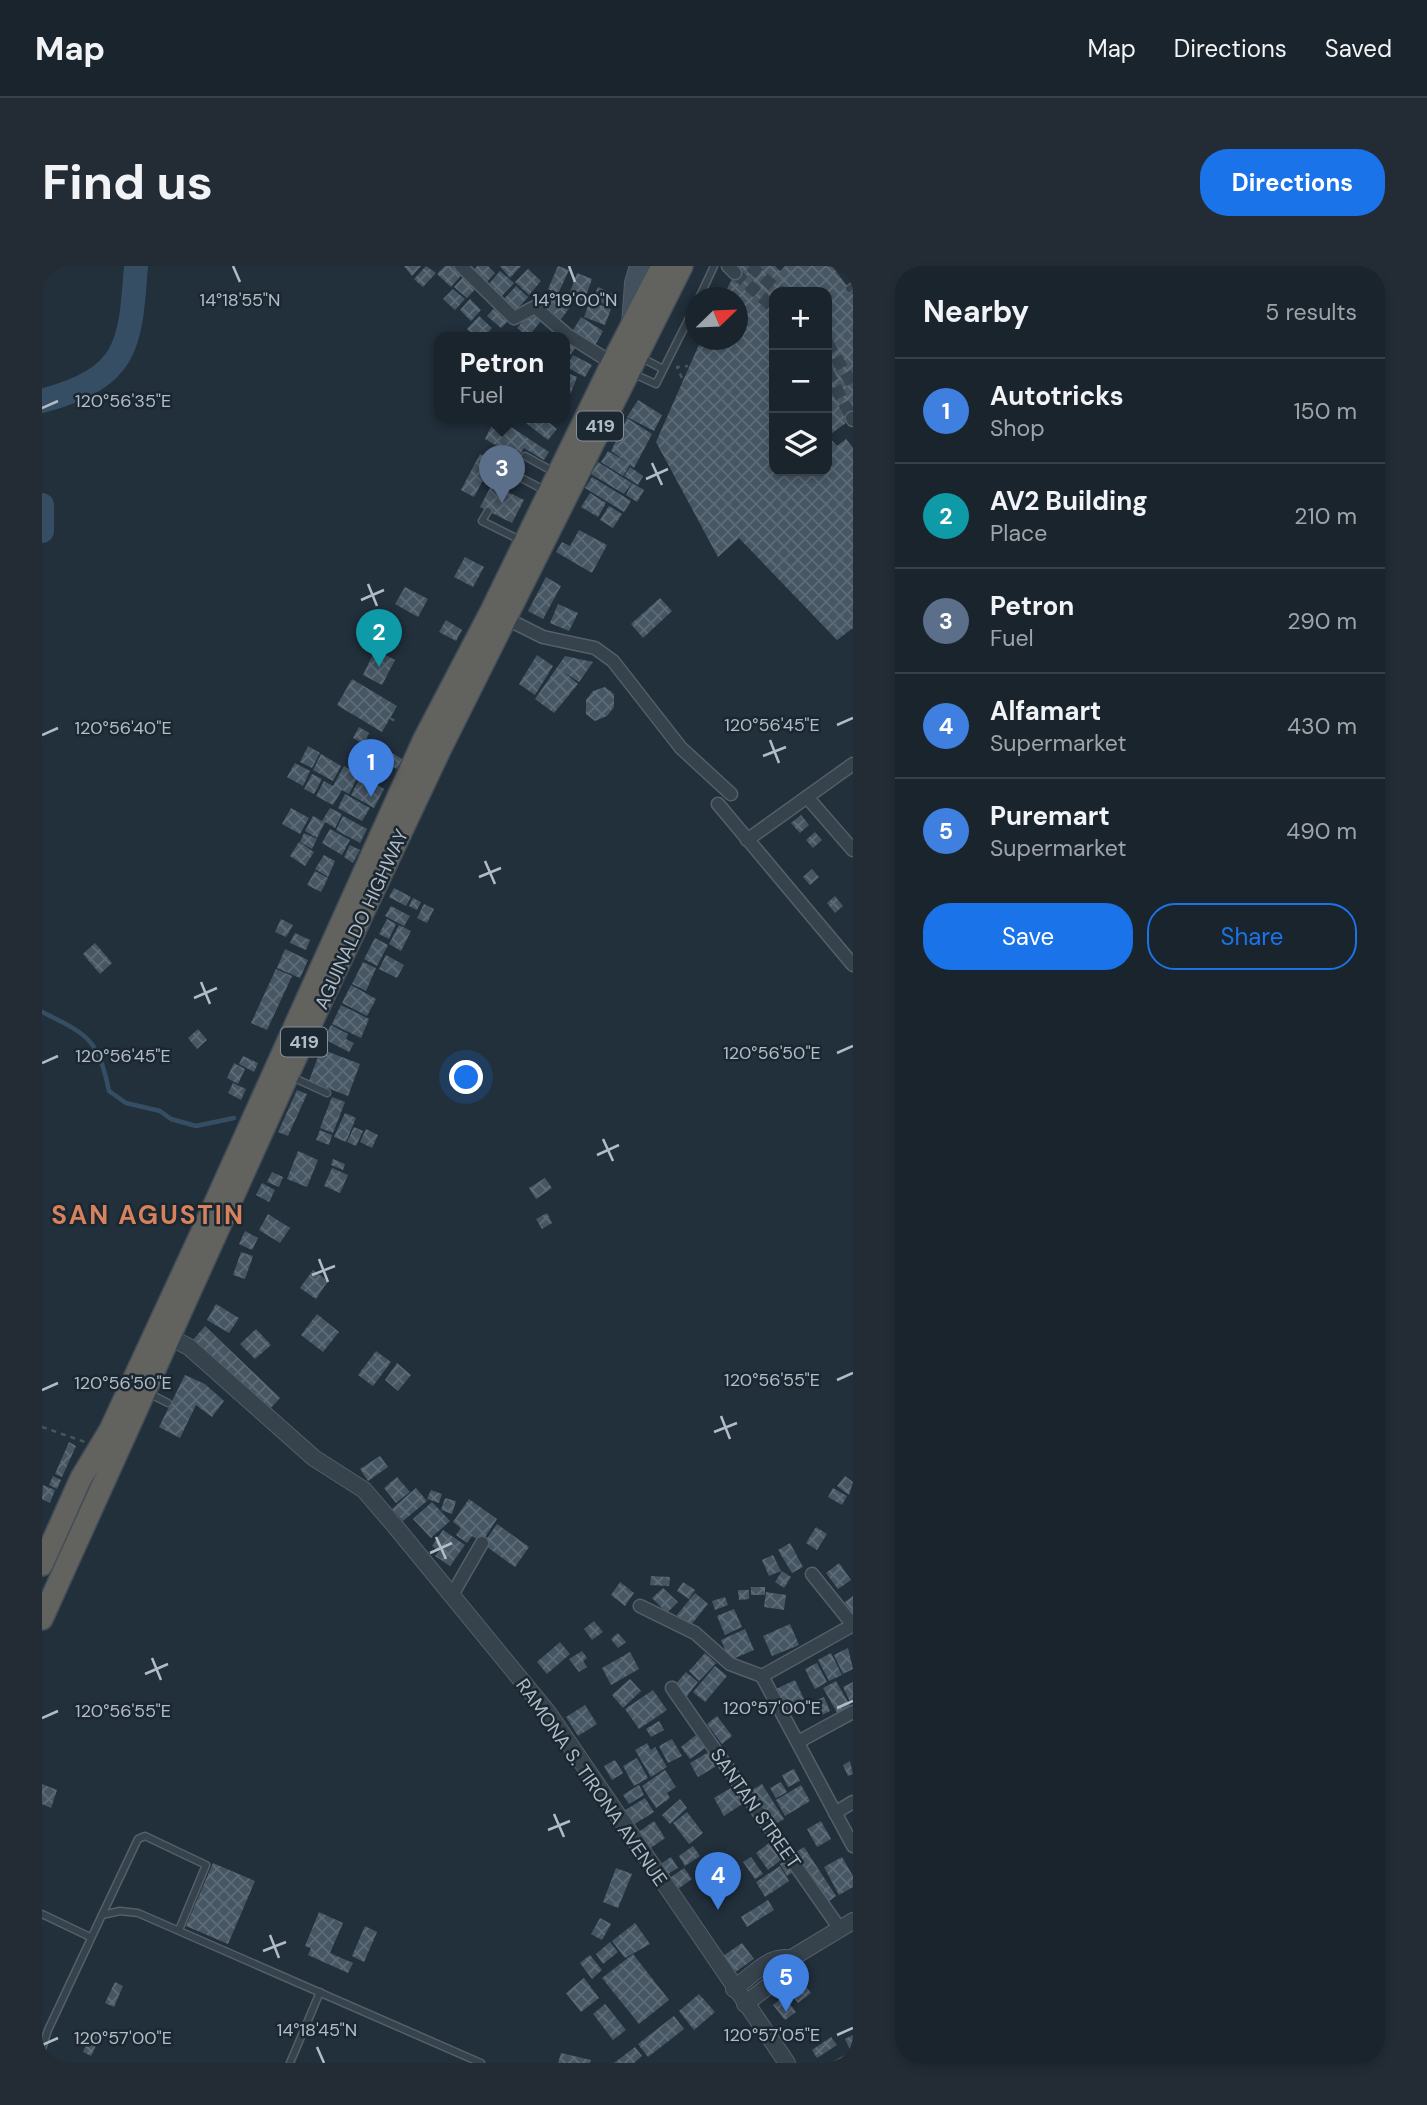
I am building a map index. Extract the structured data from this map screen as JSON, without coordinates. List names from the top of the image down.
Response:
{
  "streets": {
    "highway": ["419", "AGUINALDO HIGHWAY"],
    "street": ["RAMONA S. TIRONA AVENUE", "SANTAN STREET"]
  },
  "crossings": [
    ["AGUINALDO HIGHWAY", "RAMONA S. TIRONA AVENUE"]
  ],
  "districts": ["SAN AGUSTIN"],
  "north": "top right",
  "page": {
    "header": "Map",
    "nav": ["Map", "Directions", "Saved"],
    "buttons": [
      "Directions",
      ["Save", "Share"]
    ],
    "title": "Find us",
    "heading": ["Nearby", "5 results"],
    "map_buttons": ["+", "−"],
    "popup": ["Petron", "Fuel"],
    "list": [
      {
        "mark": "1",
        "name": "Autotricks",
        "note": "Shop",
        "value": "150 m"
      },
      {
        "mark": "2",
        "name": "AV2 Building",
        "note": "Place",
        "value": "210 m"
      },
      {
        "mark": "3",
        "name": "Petron",
        "note": "Fuel",
        "value": "290 m"
      },
      {
        "mark": "4",
        "name": "Alfamart",
        "note": "Supermarket",
        "value": "430 m"
      },
      {
        "mark": "5",
        "name": "Puremart",
        "note": "Supermarket",
        "value": "490 m"
      }
    ],
    "pins": [
      "3",
      "2",
      "1",
      "4",
      "5"
    ]
  },
  "coordinates": [
    "14°18'55\"N",
    "14°19'00\"N",
    "120°56'35\"E",
    "120°56'45\"E",
    "120°56'40\"E",
    "120°56'50\"E",
    "120°56'55\"E",
    "120°57'00\"E",
    "14°18'45\"N",
    "120°57'05\"E"
  ]
}
